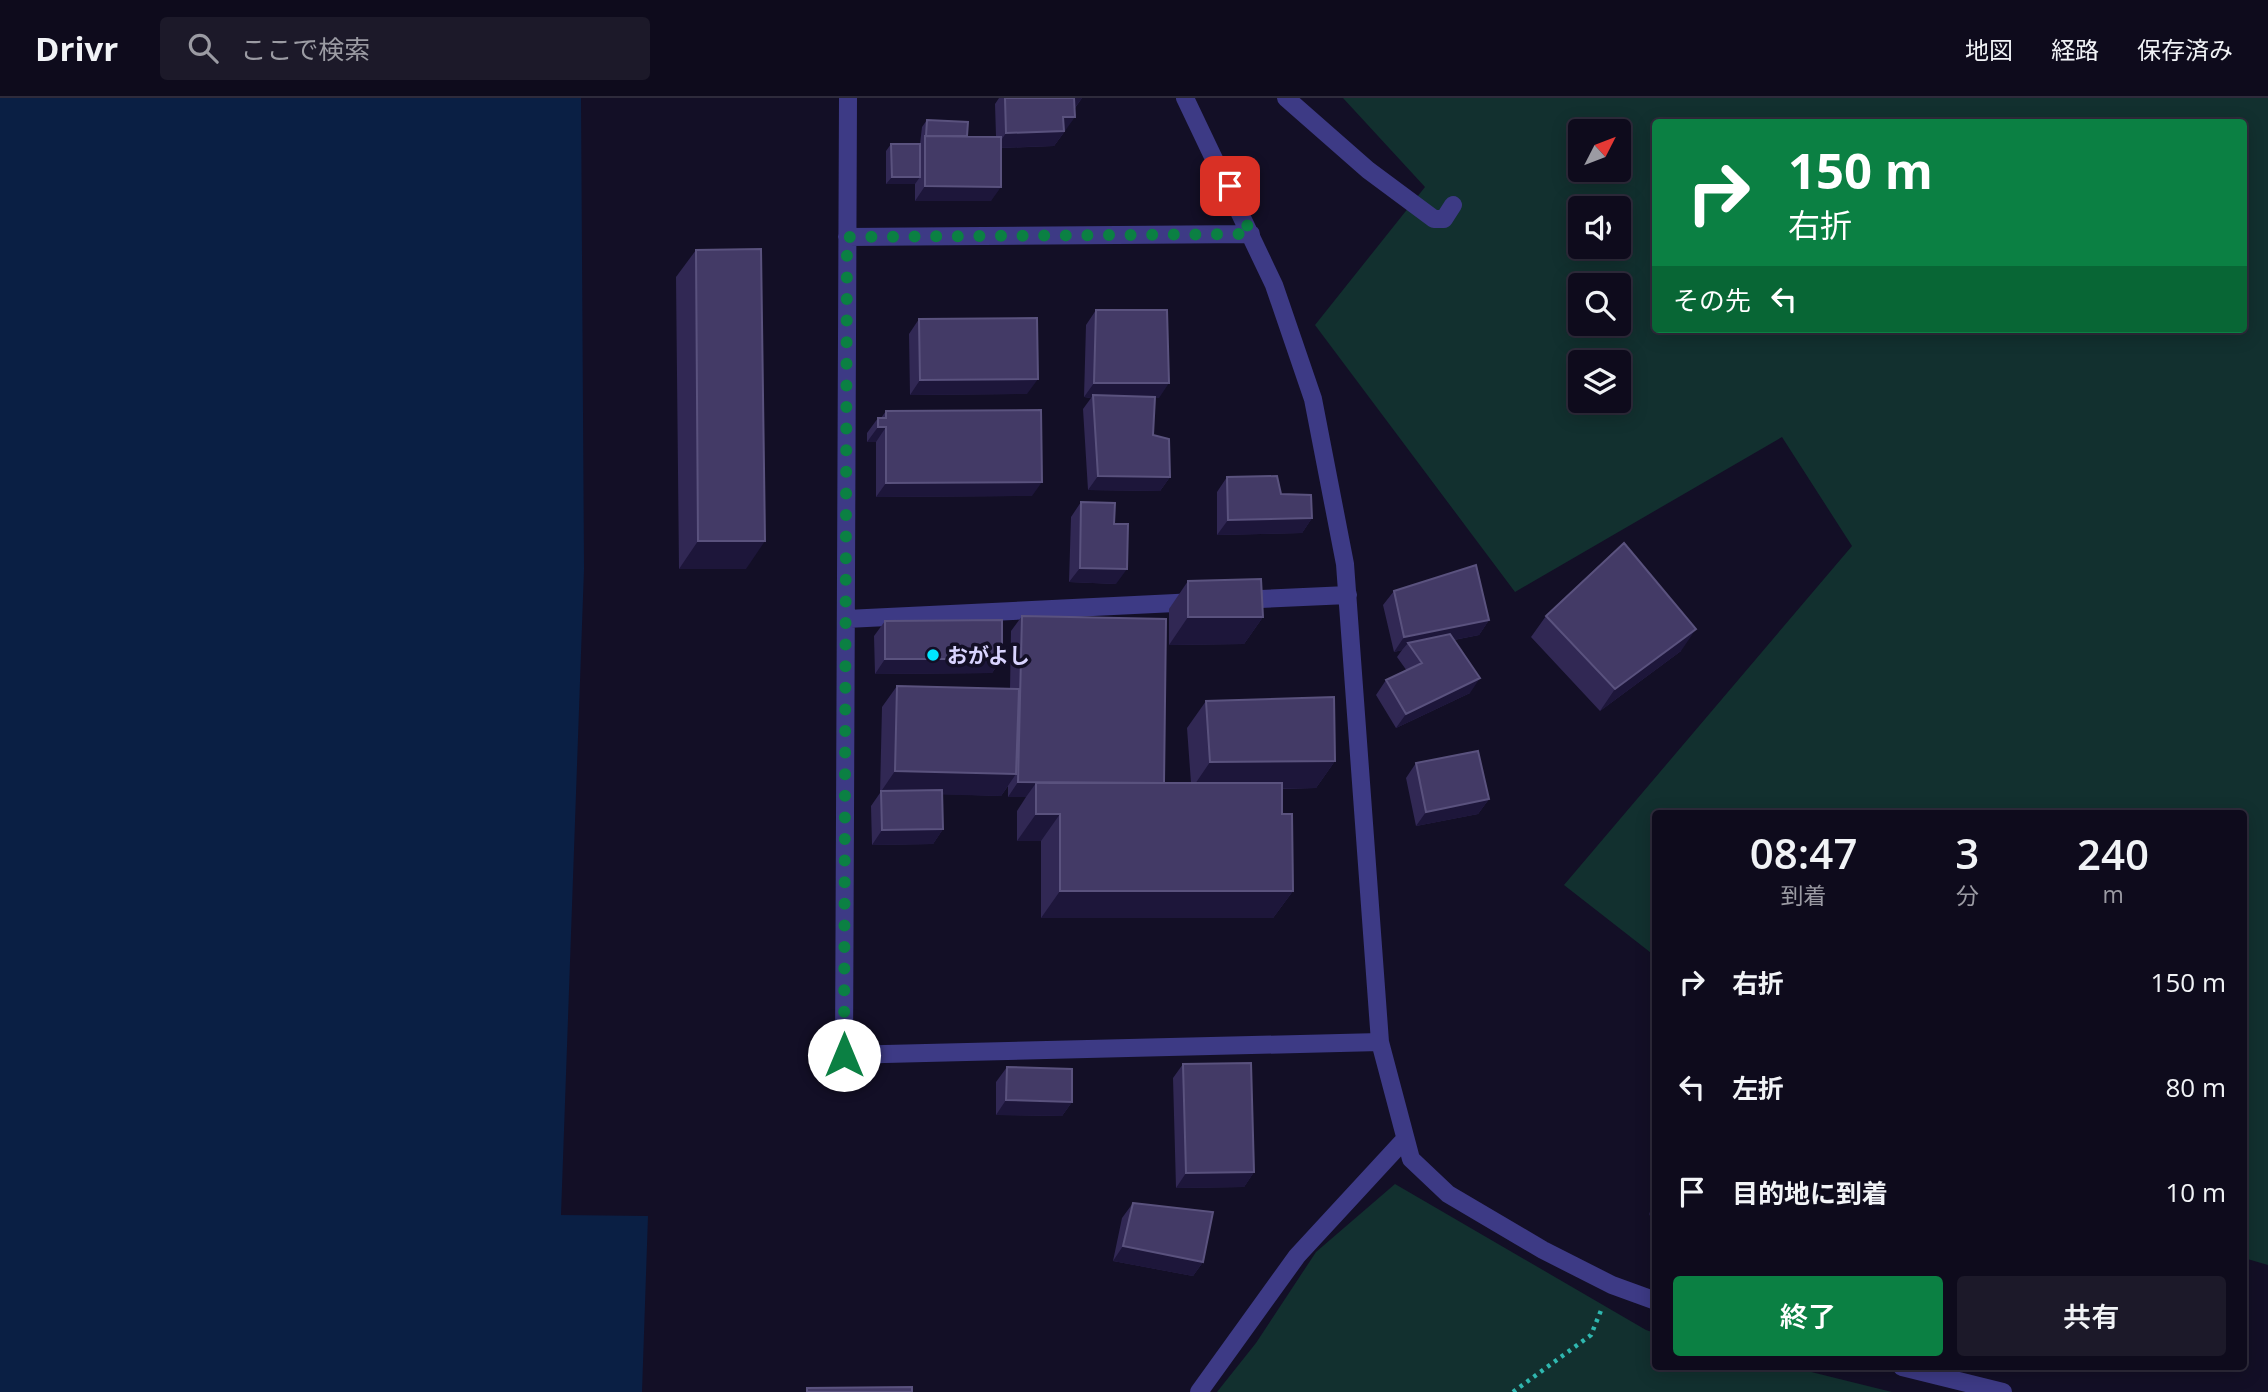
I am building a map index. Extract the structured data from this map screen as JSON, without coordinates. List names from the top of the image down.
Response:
{
  "places": ["おがよし"],
  "north": "top right",
  "page": {
    "header": "Drivr",
    "search": "ここで検索",
    "nav": ["地図", "経路", "保存済み"],
    "turn": ["150 m", "右折"],
    "then": "その先",
    "eta": [
      "08:47",
      "到着",
      "3",
      "分",
      "240",
      "m"
    ],
    "list": [
      {
        "name": "右折",
        "value": "150 m"
      },
      {
        "name": "左折",
        "value": "80 m"
      },
      {
        "name": "目的地に到着",
        "value": "10 m"
      }
    ],
    "buttons": ["終了", "共有"]
  }
}
